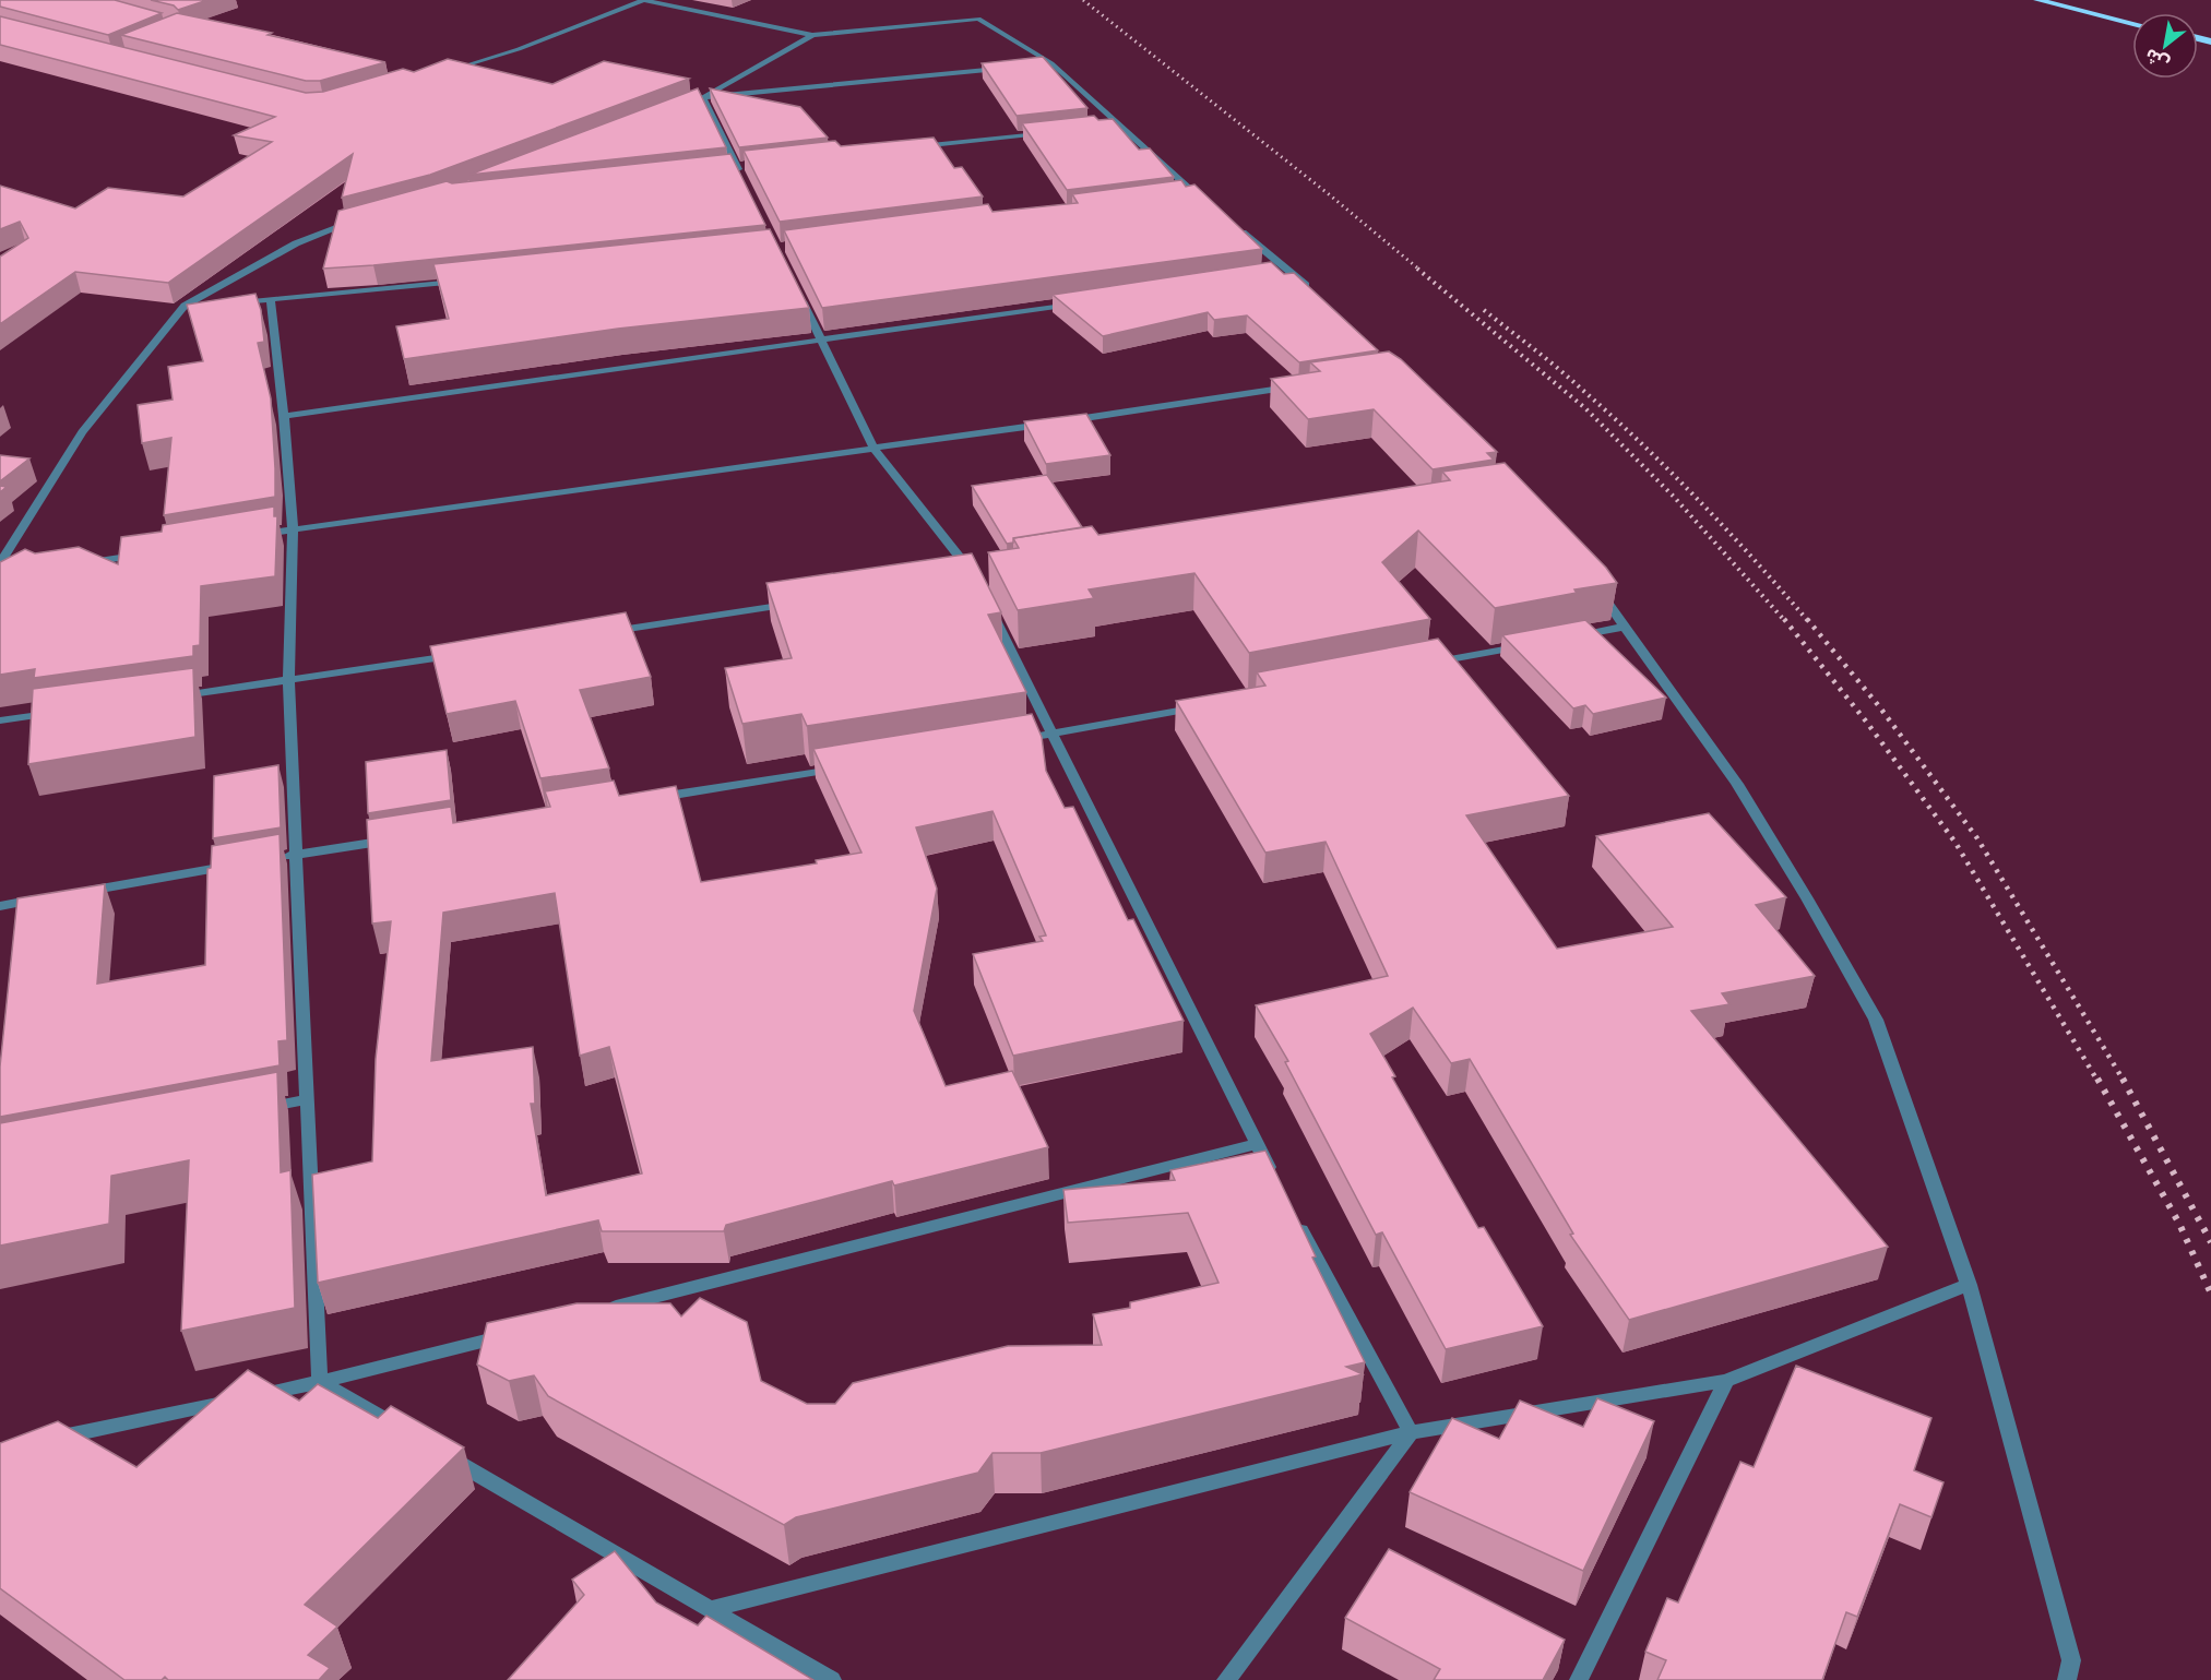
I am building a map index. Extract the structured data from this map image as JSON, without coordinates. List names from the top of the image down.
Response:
{
  "north": "bottom left"
}
